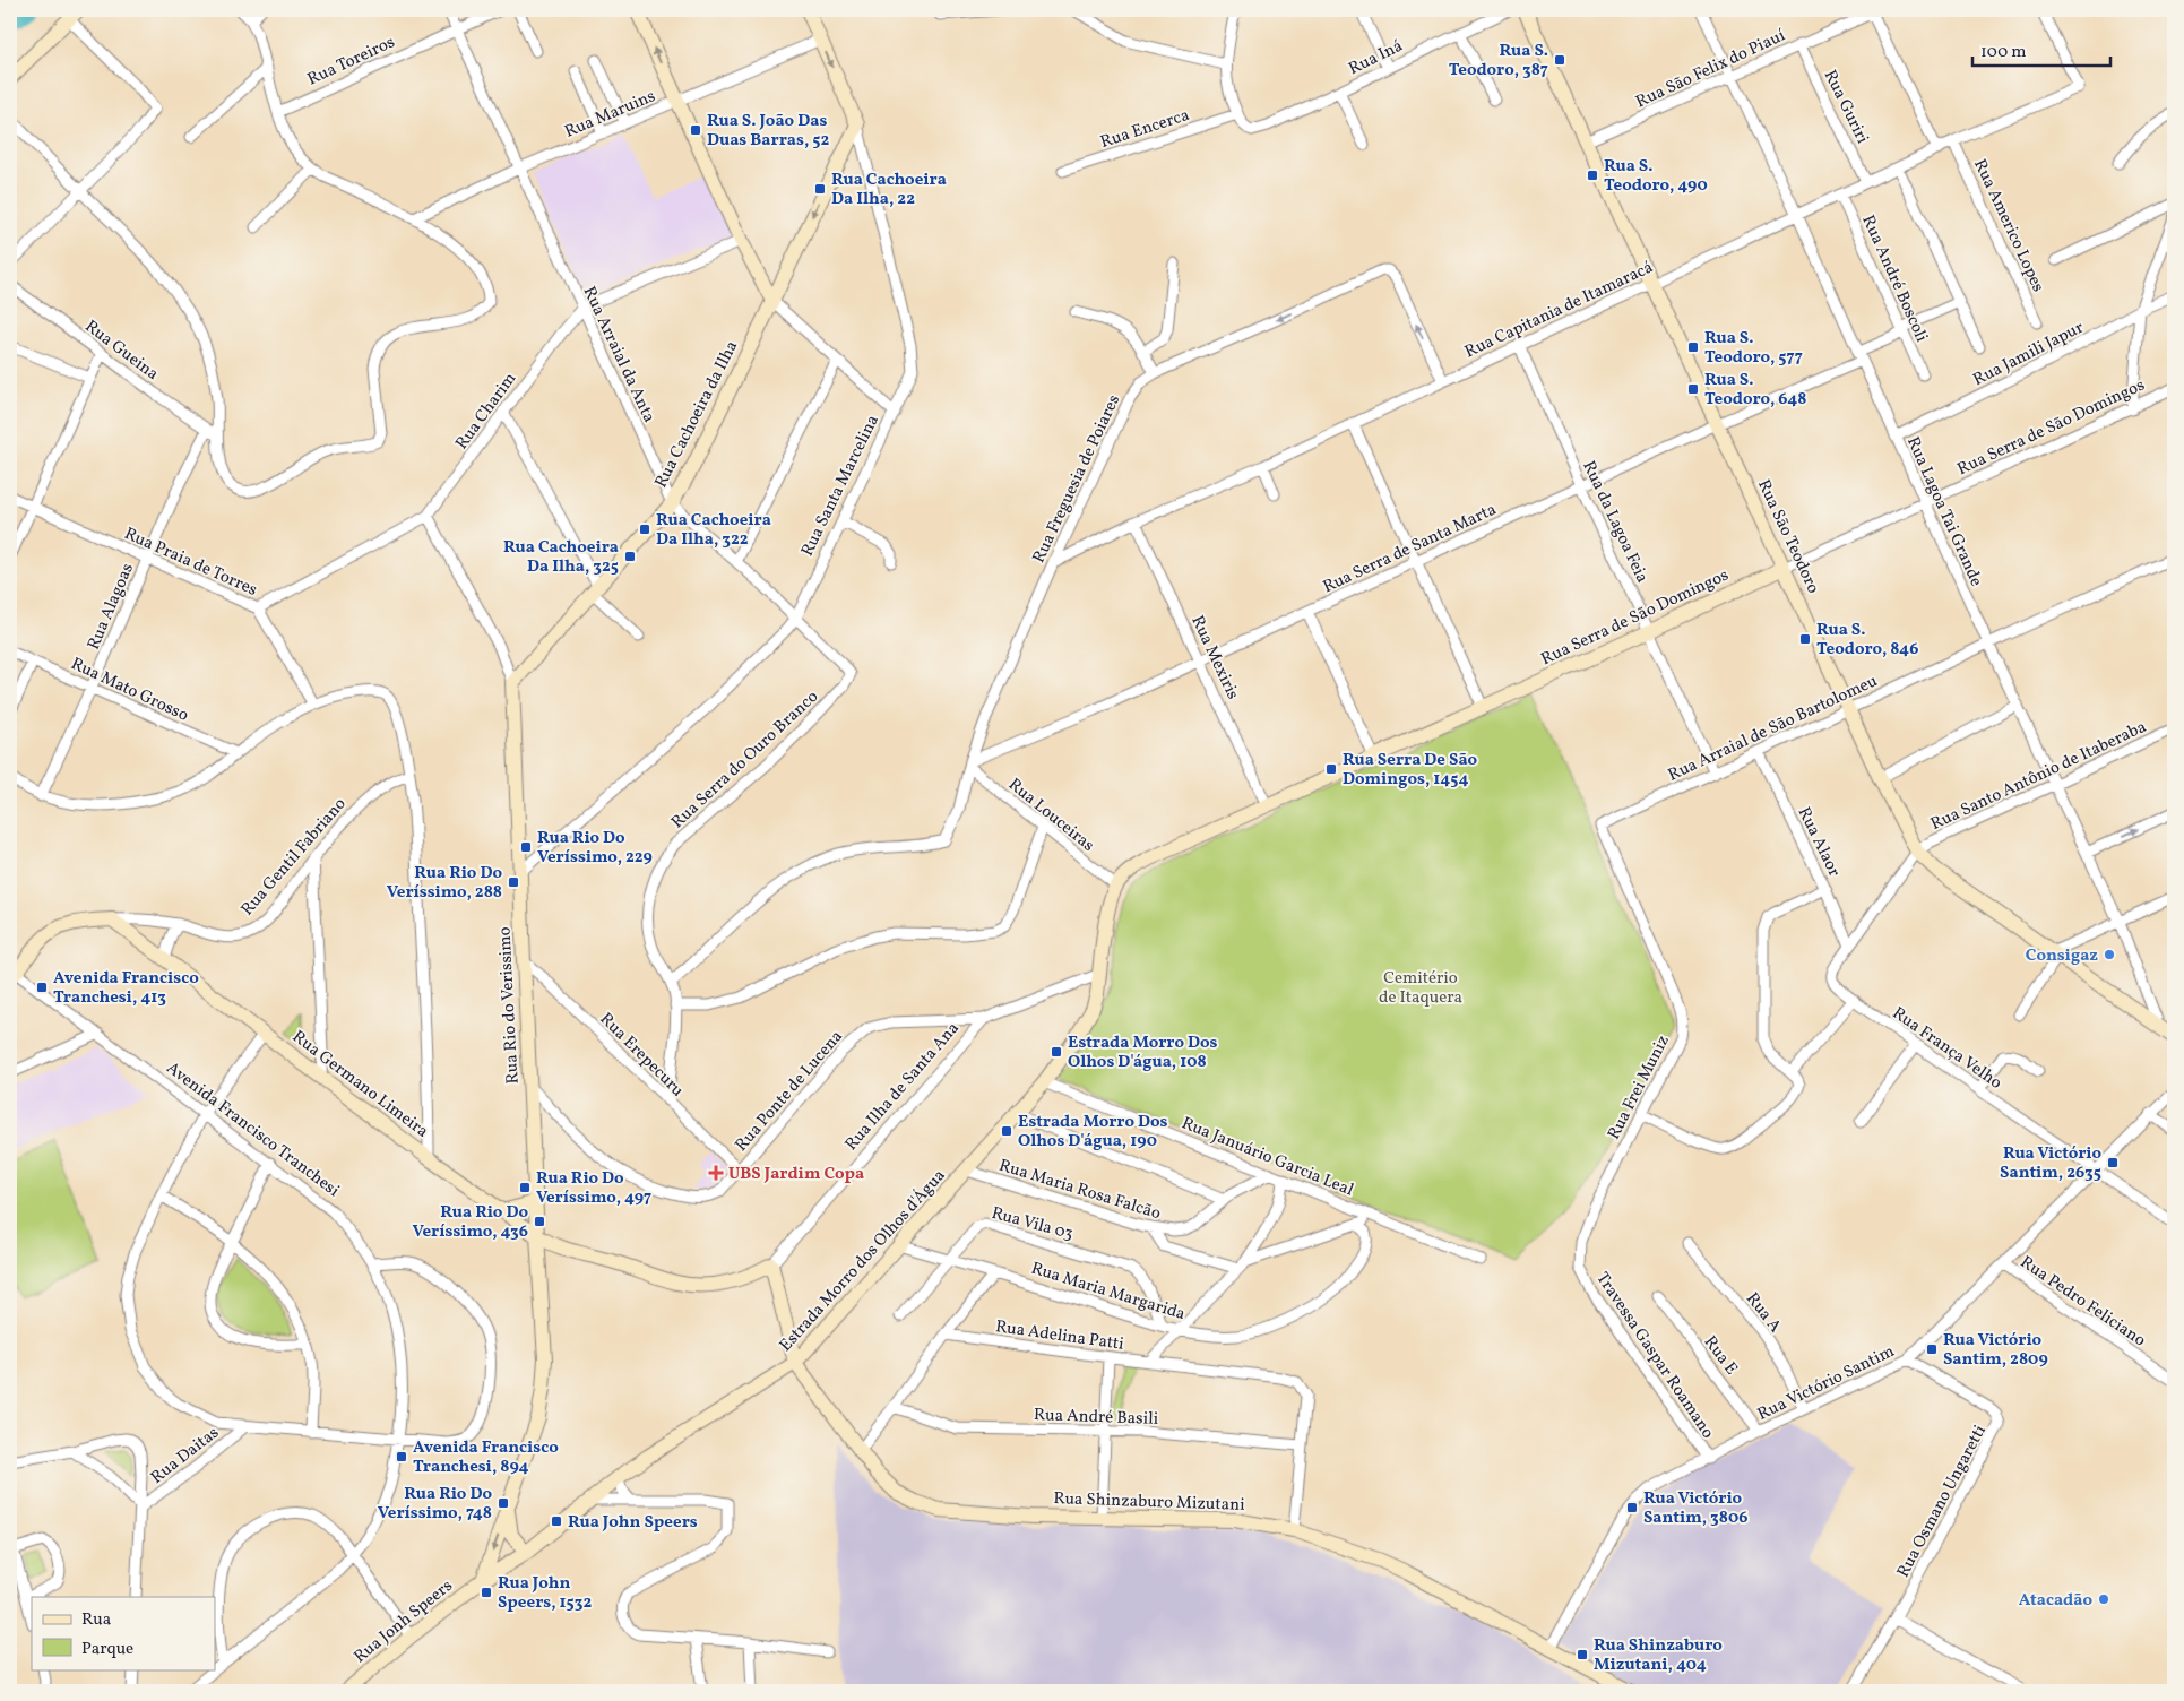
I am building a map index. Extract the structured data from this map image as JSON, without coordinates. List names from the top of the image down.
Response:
{
  "streets": {
    "street": [
      "Rua Iná",
      "Rua Toreiros",
      "Rua São Felix do Piauí",
      "Rua Guriri",
      "Rua Maruins",
      "Rua Encerca",
      "Rua Americo Lopes",
      "Rua André Boscoli",
      "Rua Capitania de Itamaracá",
      "Rua Gueina",
      "Rua Jamili Japur",
      "Rua Arraial da Anta",
      "Rua Charim",
      "Rua Cachoeira da Ilha",
      "Rua Serra de São Domingos",
      "Rua Freguesia de Poiares",
      "Rua Santa Marcelina",
      "Rua Lagoa Tai Grande",
      "Rua da Lagoa Feia",
      "Rua São Teodoro",
      "Rua Serra de Santa Marta",
      "Rua Praia de Torres",
      "Rua Alagoas",
      "Rua Mexiris",
      "Rua Mato Grosso",
      "Rua Arraial de São Bartolomeu",
      "Rua Serra do Ouro Branco",
      "Rua Santo Antônio de Itaberaba",
      "Rua Louceiras",
      "Rua Alaor",
      "Rua Gentil Fabriano",
      "Rua Rio do Verissimo",
      "Rua França Velho",
      "Rua Erepecuru",
      "Rua Germano Limeira",
      "Rua Ilha de Santa Ana",
      "Rua Frei Muniz",
      "Rua Ponte de Lucena",
      "Avenida Francisco Tranchesi",
      "Rua Januário Garcia Leal",
      "Rua Maria Rosa Falcão",
      "Rua Vila 03",
      "Estrada Morro dos Olhos d'Água",
      "Rua Maria Margarida",
      "Rua Pedro Feliciano",
      "Rua A",
      "Rua Adelina Patti",
      "Travessa Gaspar Roamano",
      "Rua E",
      "Rua Victório Santim",
      "Rua André Basili",
      "Rua Daitas",
      "Rua Shinzaburo Mizutani",
      "Rua Osmano Ungaretti",
      "Rua Jonh Speers"
    ]
  },
  "crossings": [
    ["Rua Iná", "Rua Encerca"],
    ["Rua Toreiros", "Rua Arraial da Anta"],
    ["Rua São Felix do Piauí", "Rua Guriri"],
    ["Rua São Felix do Piauí", "Rua Lagoa Tai Grande"],
    ["Rua São Felix do Piauí", "Rua São Teodoro"],
    ["Rua Guriri", "Rua Capitania de Itamaracá"],
    ["Rua Maruins", "Rua Arraial da Anta"],
    ["Rua Maruins", "Rua Santa Marcelina"],
    ["Rua Americo Lopes", "Rua Capitania de Itamaracá"],
    ["Rua André Boscoli", "Rua Capitania de Itamaracá"],
    ["Rua André Boscoli", "Rua Serra de Santa Marta"],
    ["Rua Capitania de Itamaracá", "Rua Freguesia de Poiares"],
    ["Rua Capitania de Itamaracá", "Rua Lagoa Tai Grande"],
    ["Rua Capitania de Itamaracá", "Rua da Lagoa Feia"],
    ["Rua Capitania de Itamaracá", "Rua São Teodoro"],
    ["Rua Capitania de Itamaracá", "Rua Mexiris"],
    ["Rua Gueina", "Rua Alagoas"],
    ["Rua Jamili Japur", "Rua Lagoa Tai Grande"],
    ["Rua Arraial da Anta", "Rua Charim"],
    ["Rua Arraial da Anta", "Rua Cachoeira da Ilha"],
    ["Rua Arraial da Anta", "Rua Santa Marcelina"],
    ["Rua Arraial da Anta", "Rua Serra do Ouro Branco"],
    ["Rua Charim", "Rua Praia de Torres"],
    ["Rua Charim", "Rua Rio do Verissimo"],
    ["Rua Cachoeira da Ilha", "Rua Santa Marcelina"],
    ["Rua Cachoeira da Ilha", "Rua Rio do Verissimo"],
    ["Rua Serra de São Domingos", "Rua Lagoa Tai Grande"],
    ["Rua Serra de São Domingos", "Rua da Lagoa Feia"],
    ["Rua Serra de São Domingos", "Rua São Teodoro"],
    ["Rua Serra de São Domingos", "Rua Mexiris"],
    ["Rua Serra de São Domingos", "Rua Louceiras"],
    ["Rua Serra de São Domingos", "Estrada Morro dos Olhos d'Água"],
    ["Rua Freguesia de Poiares", "Rua Serra de Santa Marta"],
    ["Rua Freguesia de Poiares", "Rua Serra do Ouro Branco"],
    ["Rua Freguesia de Poiares", "Rua Louceiras"],
    ["Rua Santa Marcelina", "Rua Rio do Verissimo"],
    ["Rua Lagoa Tai Grande", "Rua São Teodoro"],
    ["Rua Lagoa Tai Grande", "Rua Serra de Santa Marta"],
    ["Rua Lagoa Tai Grande", "Rua Arraial de São Bartolomeu"],
    ["Rua Lagoa Tai Grande", "Rua Santo Antônio de Itaberaba"],
    ["Rua da Lagoa Feia", "Rua Serra de Santa Marta"],
    ["Rua da Lagoa Feia", "Rua Arraial de São Bartolomeu"],
    ["Rua São Teodoro", "Rua Serra de Santa Marta"],
    ["Rua São Teodoro", "Rua Arraial de São Bartolomeu"],
    ["Rua São Teodoro", "Rua Santo Antônio de Itaberaba"],
    ["Rua São Teodoro", "Rua França Velho"],
    ["Rua Serra de Santa Marta", "Rua Mexiris"],
    ["Rua Serra de Santa Marta", "Rua Louceiras"],
    ["Rua Praia de Torres", "Rua Alagoas"],
    ["Rua Alagoas", "Rua Mato Grosso"],
    ["Rua Arraial de São Bartolomeu", "Rua Alaor"],
    ["Rua Arraial de São Bartolomeu", "Rua Frei Muniz"],
    ["Rua Santo Antônio de Itaberaba", "Rua França Velho"],
    ["Rua Louceiras", "Estrada Morro dos Olhos d'Água"],
    ["Rua Alaor", "Rua França Velho"],
    ["Rua Gentil Fabriano", "Rua Germano Limeira"],
    ["Rua Gentil Fabriano", "Avenida Francisco Tranchesi"],
    ["Rua Rio do Verissimo", "Rua Erepecuru"],
    ["Rua Rio do Verissimo", "Rua Germano Limeira"],
    ["Rua Rio do Verissimo", "Rua Ilha de Santa Ana"],
    ["Rua Rio do Verissimo", "Rua Ponte de Lucena"],
    ["Rua Rio do Verissimo", "Estrada Morro dos Olhos d'Água"],
    ["Rua Rio do Verissimo", "Rua Jonh Speers"],
    ["Rua França Velho", "Rua Victório Santim"],
    ["Rua Erepecuru", "Rua Ponte de Lucena"],
    ["Rua Germano Limeira", "Rua Ilha de Santa Ana"],
    ["Rua Ilha de Santa Ana", "Rua Ponte de Lucena"],
    ["Rua Ilha de Santa Ana", "Estrada Morro dos Olhos d'Água"],
    ["Rua Ilha de Santa Ana", "Rua Shinzaburo Mizutani"],
    ["Rua Frei Muniz", "Travessa Gaspar Roamano"],
    ["Rua Januário Garcia Leal", "Rua Maria Rosa Falcão"],
    ["Rua Januário Garcia Leal", "Estrada Morro dos Olhos d'Água"],
    ["Rua Maria Rosa Falcão", "Estrada Morro dos Olhos d'Água"],
    ["Rua Vila 03", "Rua Maria Margarida"],
    ["Estrada Morro dos Olhos d'Água", "Rua Maria Margarida"],
    ["Estrada Morro dos Olhos d'Água", "Rua Shinzaburo Mizutani"],
    ["Estrada Morro dos Olhos d'Água", "Rua Jonh Speers"],
    ["Rua Pedro Feliciano", "Rua Victório Santim"],
    ["Rua A", "Rua Victório Santim"],
    ["Rua Adelina Patti", "Rua André Basili"],
    ["Travessa Gaspar Roamano", "Rua Victório Santim"],
    ["Rua E", "Rua Victório Santim"],
    ["Rua Victório Santim", "Rua Shinzaburo Mizutani"],
    ["Rua Victório Santim", "Rua Osmano Ungaretti"]
  ],
  "parks": ["Cemitério de Itaquera"],
  "places": {
    "transit": [
      "Rua S. Teodoro, 387",
      "Rua S. João Das Duas Barras, 52",
      "Rua S. Teodoro, 490",
      "Rua Cachoeira Da Ilha, 22",
      "Rua S. Teodoro, 577",
      "Rua S. Teodoro, 648",
      "Rua Cachoeira Da Ilha, 322",
      "Rua Cachoeira Da Ilha, 325",
      "Rua S. Teodoro, 846",
      "Rua Serra De São Domingos, 1454",
      "Rua Rio Do Veríssimo, 229",
      "Rua Rio Do Veríssimo, 288",
      "Avenida Francisco Tranchesi, 413",
      "Estrada Morro Dos Olhos D'água, 108",
      "Estrada Morro Dos Olhos D'água, 190",
      "Rua Victório Santim, 2635",
      "Rua Rio Do Veríssimo, 497",
      "Rua Rio Do Veríssimo, 436",
      "Rua Victório Santim, 2809",
      "Avenida Francisco Tranchesi, 894",
      "Rua Rio Do Veríssimo, 748",
      "Rua Victório Santim, 3806",
      "Rua John Speers",
      "Rua John Speers, 1532",
      "Rua Shinzaburo Mizutani, 404"
    ],
    "other": ["Consigaz", "Atacadão"],
    "health": ["UBS Jardim Copa"]
  },
  "legend": ["Rua", "Parque"],
  "scale_bar": "100 m"
}
